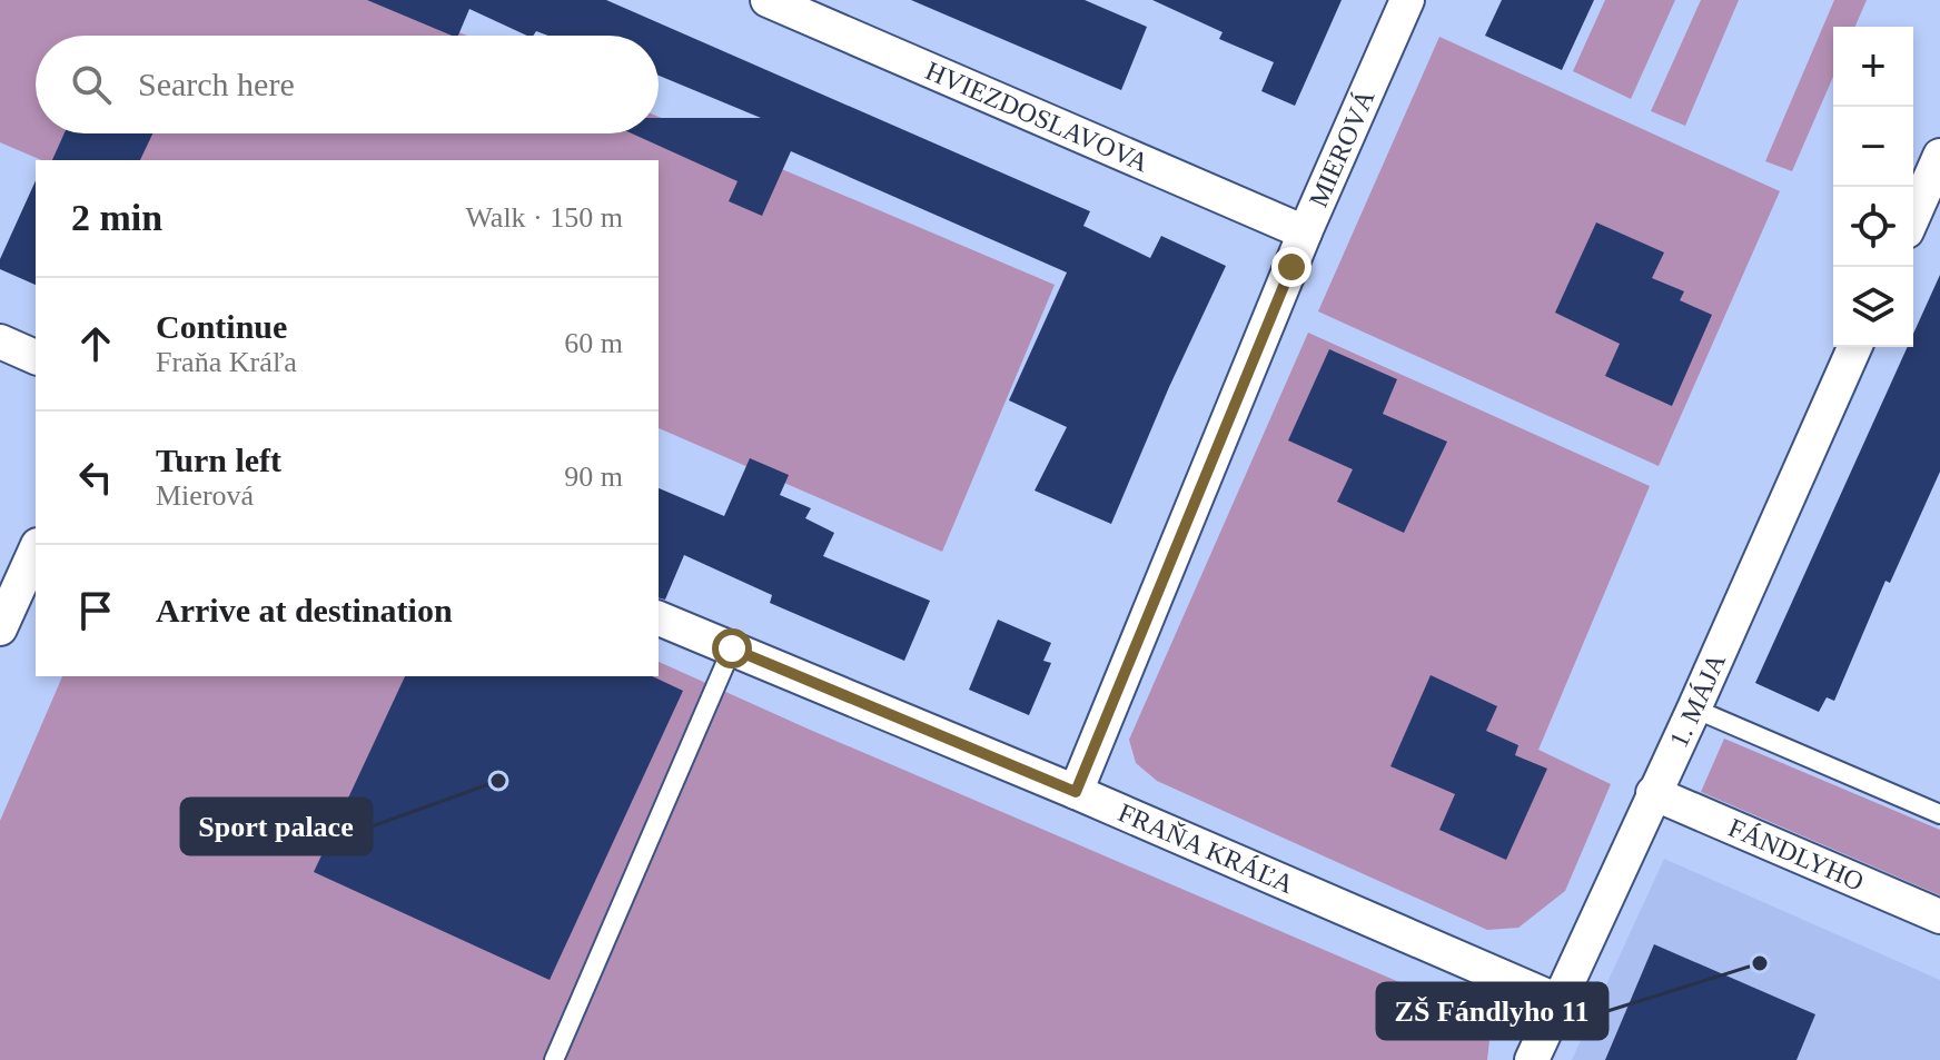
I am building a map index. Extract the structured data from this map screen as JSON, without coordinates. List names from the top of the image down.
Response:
{
  "streets": {
    "street": [
      "HVIEZDOSLAVOVA",
      "MIEROVÁ",
      "1. MÁJA",
      "FRAŇA KRÁĽA",
      "FÁNDLYHO"
    ]
  },
  "crossings": [
    ["HVIEZDOSLAVOVA", "MIEROVÁ"],
    ["MIEROVÁ", "FRAŇA KRÁĽA"],
    ["1. MÁJA", "FRAŇA KRÁĽA"],
    ["1. MÁJA", "FÁNDLYHO"]
  ],
  "places": ["Sport palace", "ZŠ Fándlyho 11"],
  "page": {
    "map_buttons": ["+", "−"],
    "search": "Search here",
    "heading": ["2 min", "Walk · 150 m"],
    "list": [
      ["Continue", "Fraňa Kráľa", "60 m"],
      ["Turn left", "Mierová", "90 m"],
      "Arrive at destination"
    ]
  }
}
